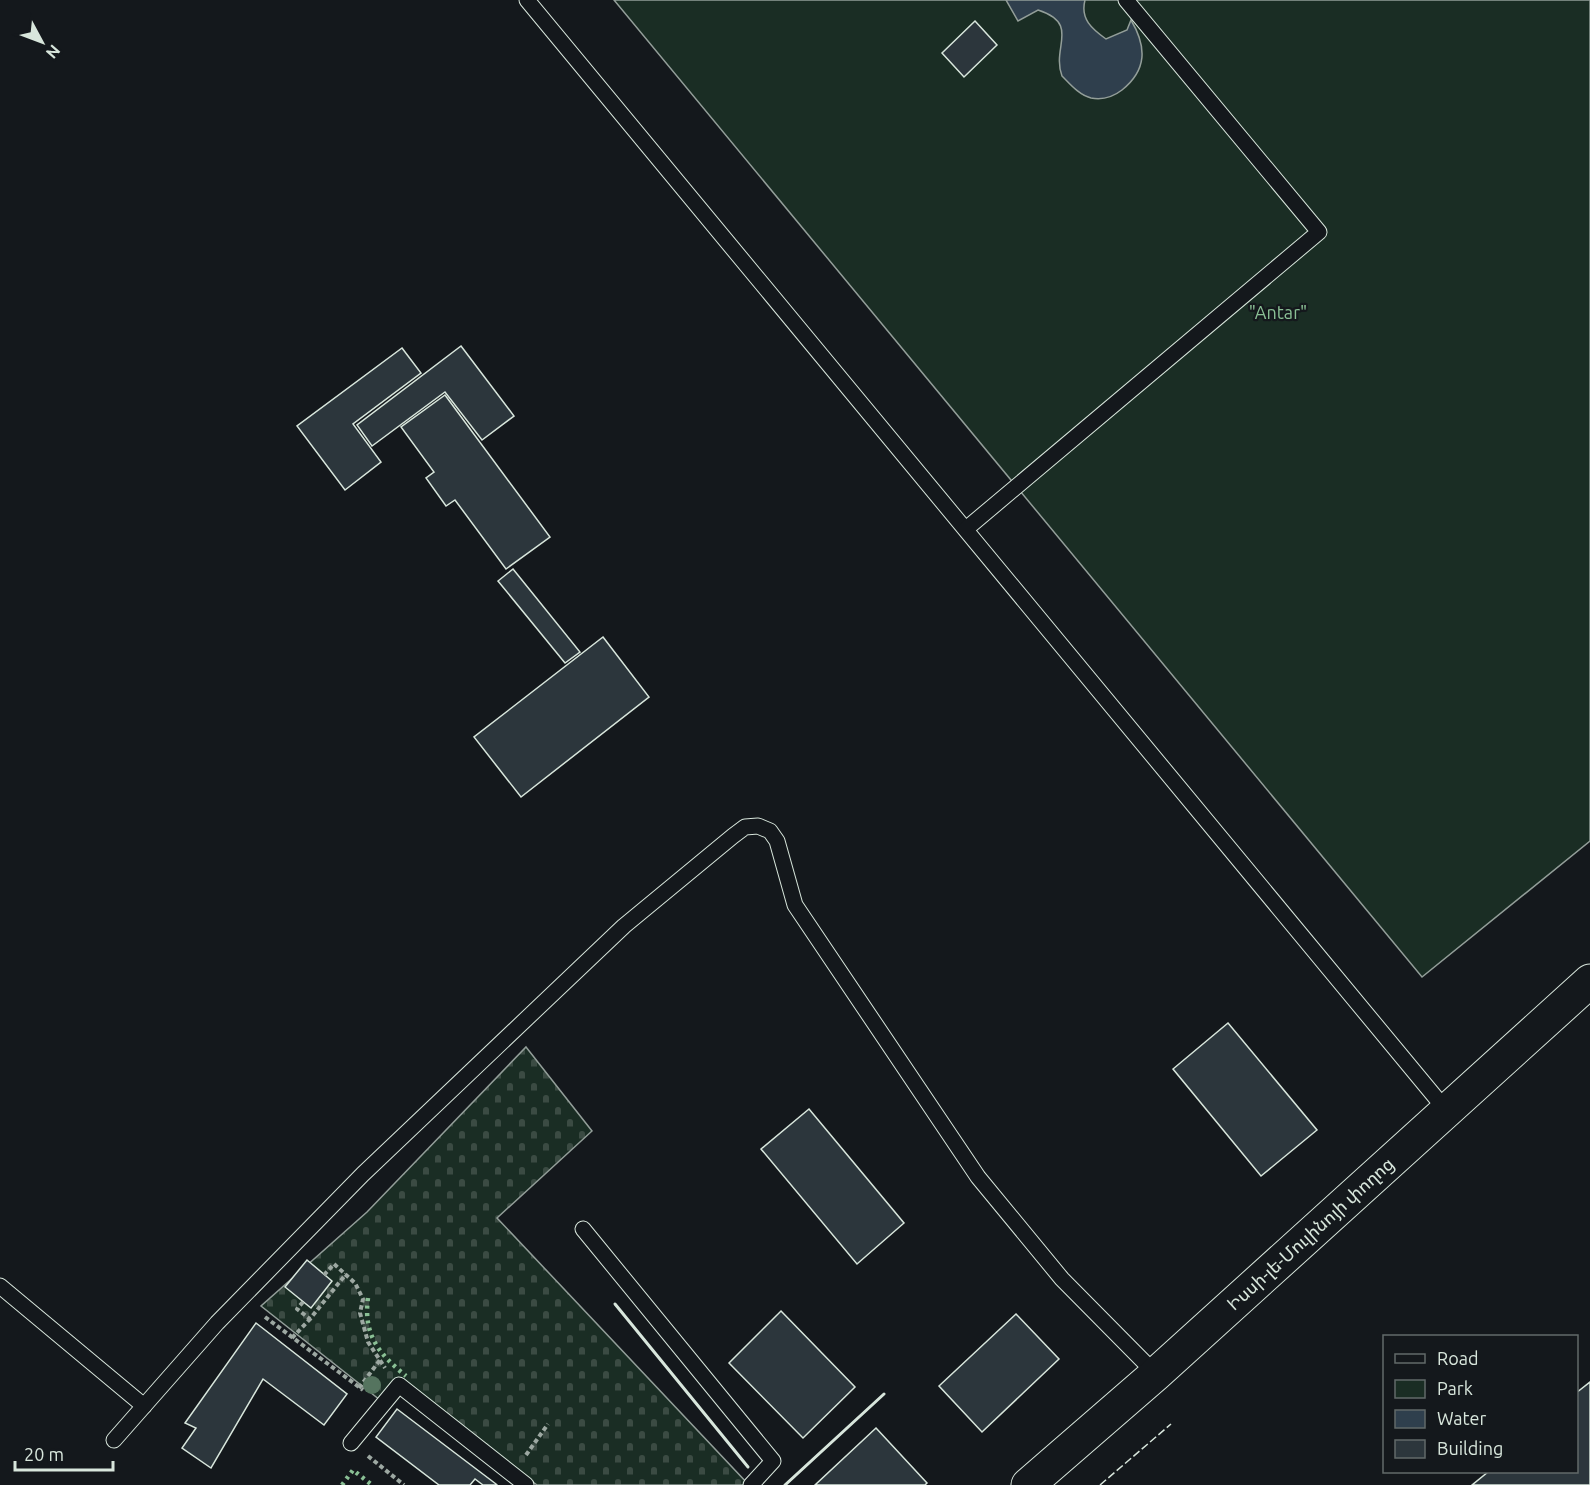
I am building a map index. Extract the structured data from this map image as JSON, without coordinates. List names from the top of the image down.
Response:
{
  "streets": {
    "street": ["Իսսի-լե-Մուլինոյի փողոց"]
  },
  "parks": ["\"Antar\""],
  "legend": [
    "Road",
    "Park",
    "Water",
    "Building"
  ],
  "scale_bar": "20 m",
  "north": "bottom right"
}
